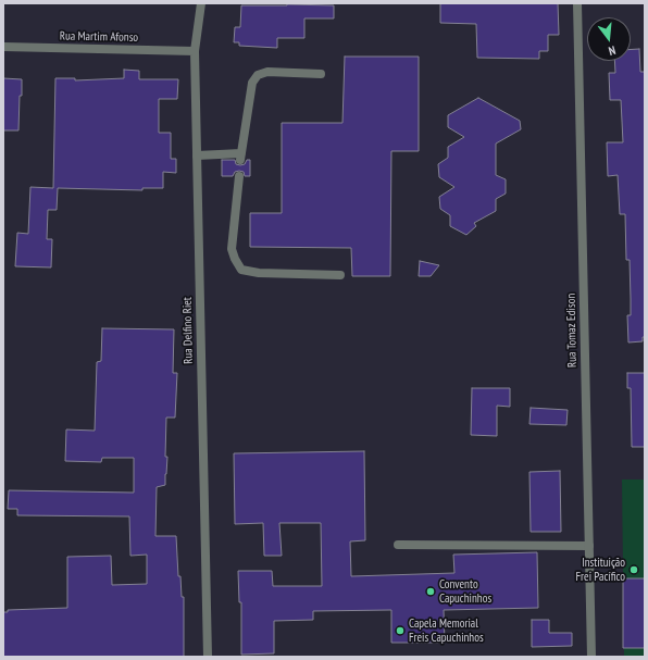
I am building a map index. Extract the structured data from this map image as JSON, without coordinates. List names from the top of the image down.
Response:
{
  "streets": {
    "street": ["Rua Martim Afonso", "Rua Delfino Riet", "Rua Tomaz Edison"]
  },
  "crossings": [
    ["Rua Martim Afonso", "Rua Delfino Riet"]
  ],
  "places": ["Instituição Frei Pacífico", "Convento Capuchinhos", "Capela Memorial Freis Capuchinhos"],
  "north": "bottom"
}
